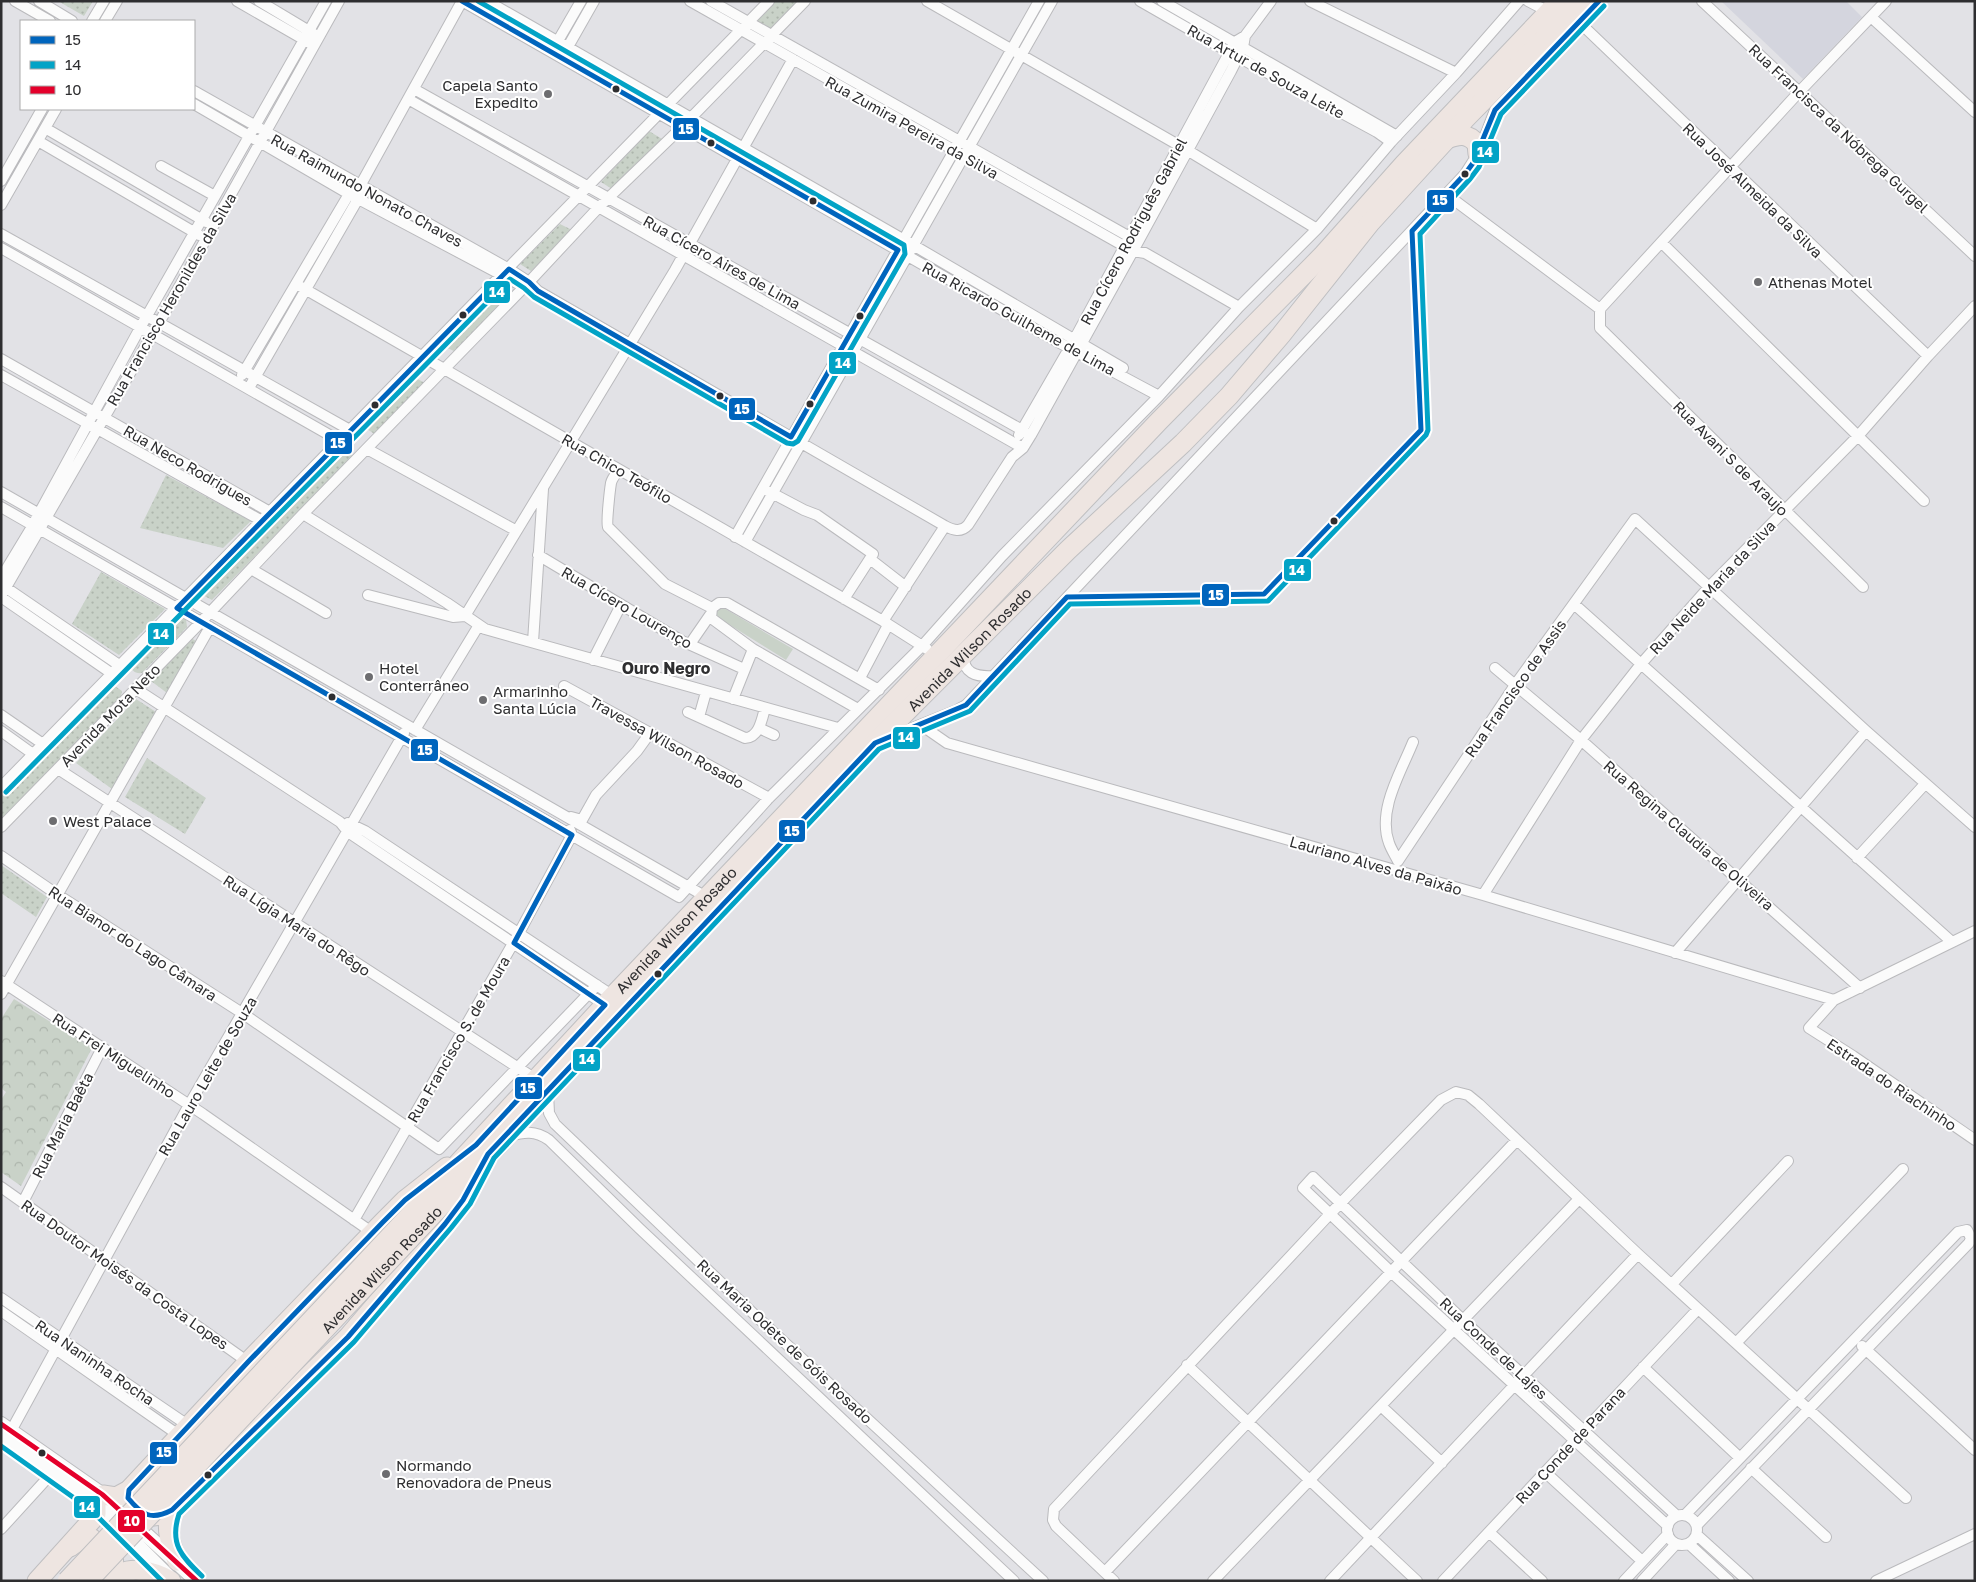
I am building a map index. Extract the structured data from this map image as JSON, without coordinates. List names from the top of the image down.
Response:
{
  "streets": {
    "highway": ["Avenida Wilson Rosado"],
    "street": [
      "Rua Artur de Souza Leite",
      "Rua Zumira Pereira da Silva",
      "Rua Francisca da Nóbrega Gurgel",
      "Rua Raimundo Nonato Chaves",
      "Rua José Almeida da Silva",
      "Rua Cícero Rodriguês Gabriel",
      "Rua Cícero Aires de Lima",
      "Rua Francisco Heronildes da Silva",
      "Rua Ricardo Guilheme de Lima",
      "Rua Avani S de Araujo",
      "Rua Neco Rodrigues",
      "Rua Chico Teófilo",
      "Rua Neide Maria da Silva",
      "Rua Cícero Lourenço",
      "Rua Francisco de Assis",
      "Avenida Mota Neto",
      "Travessa Wilson Rosado",
      "Rua Regina Claudia de Oliveira",
      "Lauriano Alves da Paixão",
      "Rua Lígia Maria do Rêgo",
      "Rua Bianor do Lago Câmara",
      "Rua Francisco S. de Moura",
      "Rua Frei Miguelinho",
      "Rua Lauro Leite de Souza",
      "Estrada do Riachinho",
      "Rua Maria Baêta",
      "Rua Doutor Moisés da Costa Lopes",
      "Rua Maria Odete de Góis Rosado",
      "Rua Conde de Lajes",
      "Rua Naninha Rocha",
      "Rua Conde de Parana"
    ]
  },
  "crossings": [
    ["Rua Artur de Souza Leite", "Rua Cícero Rodriguês Gabriel"],
    ["Rua Zumira Pereira da Silva", "Rua Cícero Rodriguês Gabriel"],
    ["Rua Zumira Pereira da Silva", "Avenida Mota Neto"],
    ["Rua Raimundo Nonato Chaves", "Rua Cícero Rodriguês Gabriel"],
    ["Rua Raimundo Nonato Chaves", "Rua Francisco Heronildes da Silva"],
    ["Rua Raimundo Nonato Chaves", "Avenida Mota Neto"],
    ["Rua José Almeida da Silva", "Rua Neide Maria da Silva"],
    ["Rua Cícero Rodriguês Gabriel", "Rua Cícero Aires de Lima"],
    ["Rua Cícero Rodriguês Gabriel", "Rua Ricardo Guilheme de Lima"],
    ["Rua Cícero Aires de Lima", "Avenida Mota Neto"],
    ["Rua Francisco Heronildes da Silva", "Rua Neco Rodrigues"],
    ["Rua Ricardo Guilheme de Lima", "Avenida Mota Neto"],
    ["Rua Avani S de Araujo", "Rua Neide Maria da Silva"],
    ["Rua Neco Rodrigues", "Avenida Mota Neto"],
    ["Rua Chico Teófilo", "Avenida Wilson Rosado"],
    ["Rua Chico Teófilo", "Avenida Mota Neto"],
    ["Rua Neide Maria da Silva", "Rua Francisco de Assis"],
    ["Rua Neide Maria da Silva", "Rua Regina Claudia de Oliveira"],
    ["Rua Neide Maria da Silva", "Lauriano Alves da Paixão"],
    ["Avenida Wilson Rosado", "Rua Lígia Maria do Rêgo"],
    ["Avenida Wilson Rosado", "Rua Maria Odete de Góis Rosado"],
    ["Rua Francisco de Assis", "Rua Regina Claudia de Oliveira"],
    ["Avenida Mota Neto", "Rua Lígia Maria do Rêgo"],
    ["Lauriano Alves da Paixão", "Estrada do Riachinho"],
    ["Rua Lígia Maria do Rêgo", "Rua Bianor do Lago Câmara"],
    ["Rua Lígia Maria do Rêgo", "Rua Francisco S. de Moura"],
    ["Rua Lígia Maria do Rêgo", "Rua Lauro Leite de Souza"],
    ["Rua Lígia Maria do Rêgo", "Rua Maria Odete de Góis Rosado"],
    ["Rua Bianor do Lago Câmara", "Rua Francisco S. de Moura"],
    ["Rua Bianor do Lago Câmara", "Rua Lauro Leite de Souza"],
    ["Rua Francisco S. de Moura", "Rua Frei Miguelinho"],
    ["Rua Frei Miguelinho", "Rua Lauro Leite de Souza"],
    ["Rua Frei Miguelinho", "Rua Maria Baêta"],
    ["Rua Lauro Leite de Souza", "Rua Doutor Moisés da Costa Lopes"],
    ["Rua Lauro Leite de Souza", "Rua Naninha Rocha"],
    ["Rua Maria Baêta", "Rua Doutor Moisés da Costa Lopes"],
    ["Rua Conde de Lajes", "Rua Conde de Parana"]
  ],
  "districts": ["Ouro Negro"],
  "places": [
    "Capela Santo Expedito",
    "Athenas Motel",
    "Hotel Conterrâneo",
    "Armarinho Santa Lúcia",
    "West Palace",
    "Normando Renovadora de Pneus"
  ],
  "lines": ["transit line 15", "transit line 14", "transit line 10"],
  "legend": ["15", "14", "10"]
}
